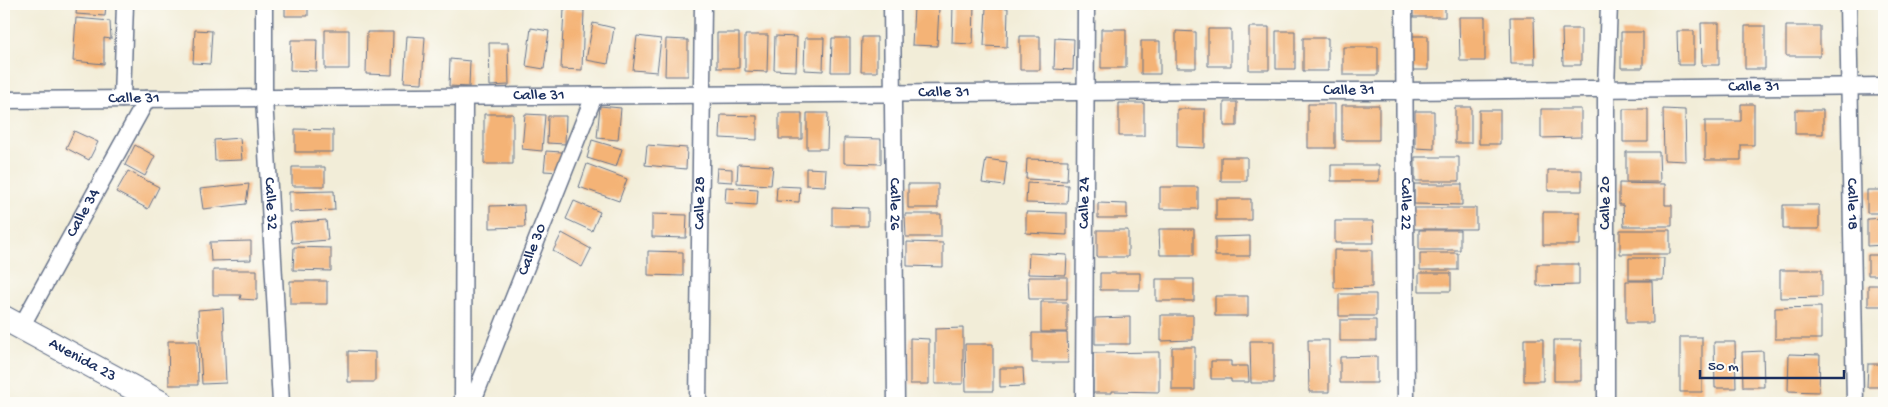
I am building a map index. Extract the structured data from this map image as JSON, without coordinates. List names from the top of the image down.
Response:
{
  "streets": {
    "main road": ["Avenida 23"],
    "street": [
      "Calle 31",
      "Calle 28",
      "Calle 26",
      "Calle 24",
      "Calle 22",
      "Calle 20",
      "Calle 32",
      "Calle 18",
      "Calle 34",
      "Calle 30"
    ]
  },
  "crossings": [
    ["Calle 31", "Calle 28"],
    ["Calle 31", "Calle 26"],
    ["Calle 31", "Calle 24"],
    ["Calle 31", "Calle 22"],
    ["Calle 31", "Calle 20"],
    ["Calle 31", "Calle 32"],
    ["Calle 31", "Calle 18"],
    ["Calle 31", "Calle 34"],
    ["Calle 31", "Calle 30"],
    ["Calle 34", "Avenida 23"]
  ],
  "scale_bar": "50 m"
}
